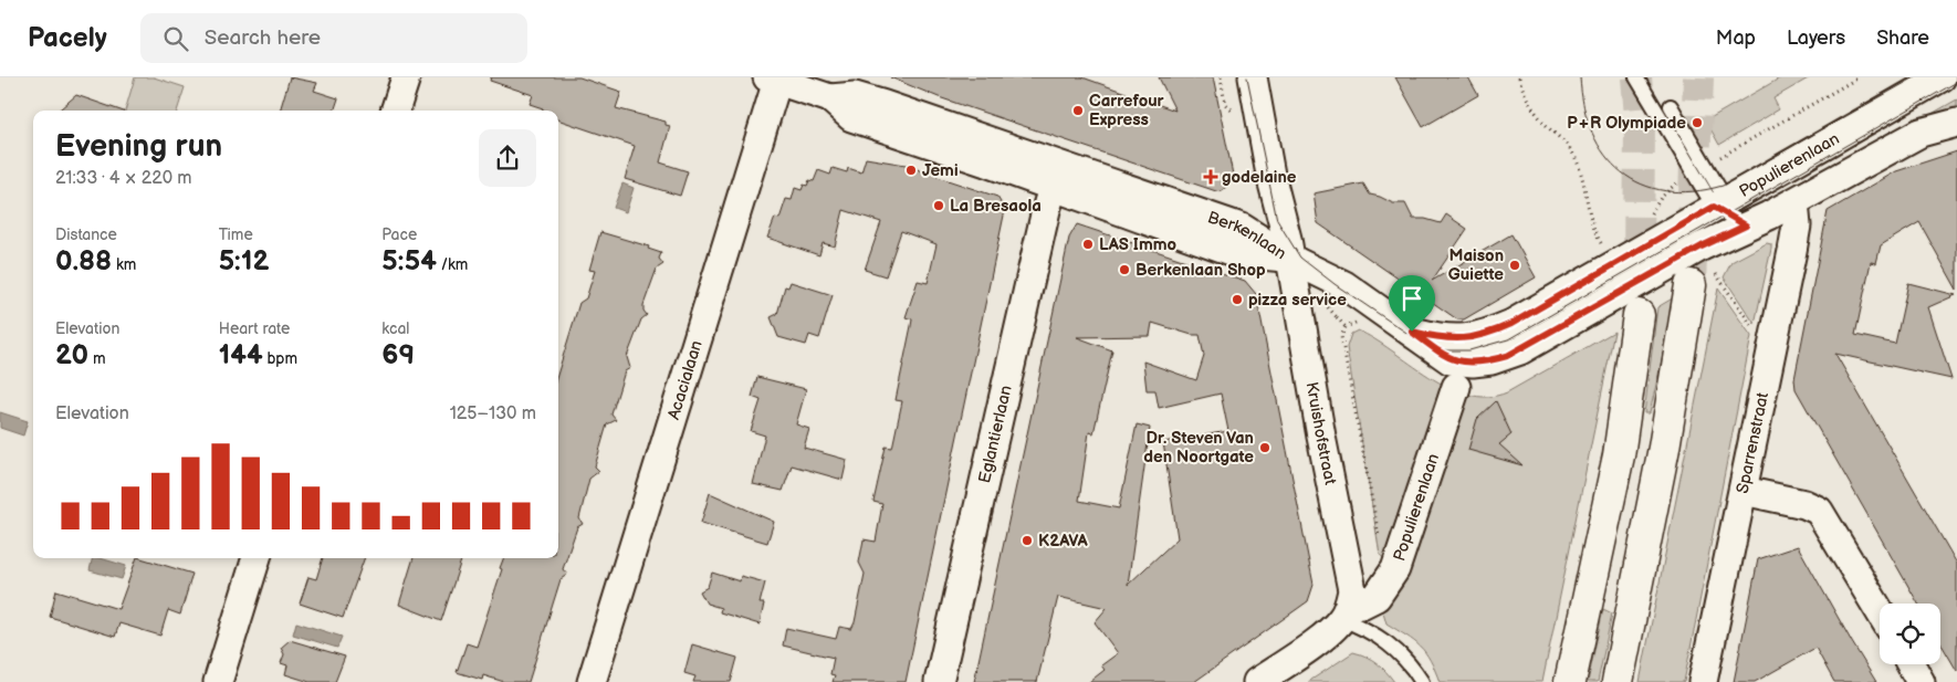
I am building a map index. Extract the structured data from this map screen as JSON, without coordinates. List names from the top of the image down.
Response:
{
  "streets": {
    "street": [
      "Populierenlaan",
      "Berkenlaan",
      "Acacialaan",
      "Kruishofstraat",
      "Eglantierlaan",
      "Sparrenstraat"
    ]
  },
  "crossings": [
    ["Populierenlaan", "Kruishofstraat"],
    ["Populierenlaan", "Sparrenstraat"],
    ["Berkenlaan", "Acacialaan"],
    ["Berkenlaan", "Kruishofstraat"],
    ["Berkenlaan", "Eglantierlaan"]
  ],
  "places": {
    "other": [
      "Carrefour Express",
      "P+R Olympiade",
      "Jemi",
      "La Bresaola",
      "LAS Immo",
      "Maison Guiette",
      "Berkenlaan Shop",
      "pizza service",
      "Dr. Steven Van den Noortgate",
      "K2AVA"
    ],
    "health": ["godelaine"]
  },
  "page": {
    "header": "Pacely",
    "search": "Search here",
    "nav": ["Map", "Layers", "Share"],
    "heading": ["Evening run", "21:33 · 4 × 220 m"],
    "stats": [
      ["Distance", "0.88 km"],
      ["Time", "5:12"],
      ["Pace", "5:54 /km"],
      ["Elevation", "20 m"],
      ["Heart rate", "144 bpm"],
      ["kcal", "69"]
    ],
    "chart": ["Elevation", "125–130 m"]
  }
}
